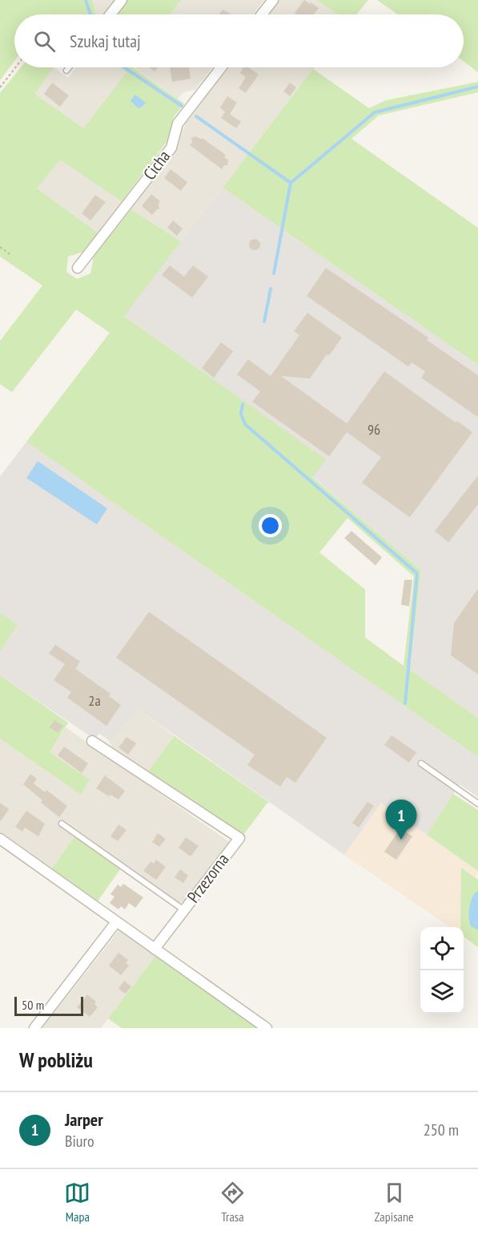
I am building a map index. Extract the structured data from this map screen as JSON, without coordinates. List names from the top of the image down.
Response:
{
  "streets": {
    "street": ["Cicha", "Przezorna"]
  },
  "house_numbers": ["96", "2a"],
  "scale_bar": "50 m",
  "page": {
    "search": "Szukaj tutaj",
    "pins": "1",
    "scale": "50 m",
    "heading": "W pobliżu",
    "list": [
      {
        "mark": "1",
        "name": "Jarper",
        "note": "Biuro",
        "value": "250 m"
      }
    ],
    "nav": ["Mapa", "Trasa", "Zapisane"]
  }
}
